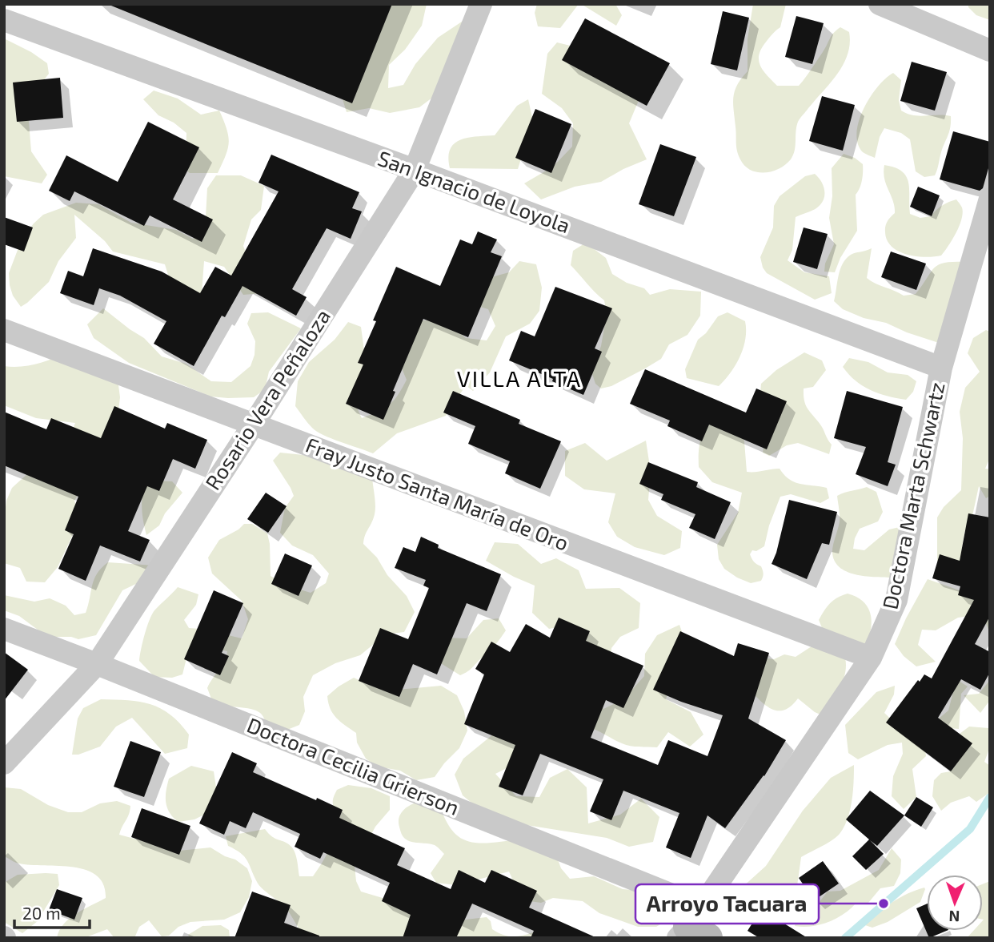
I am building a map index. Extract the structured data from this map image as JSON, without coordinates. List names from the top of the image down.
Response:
{
  "streets": {
    "street": [
      "San Ignacio de Loyola",
      "Rosario Vera Peñaloza",
      "Fray Justo Santa María de Oro",
      "Doctora Marta Schwartz",
      "Doctora Cecilia Grierson"
    ]
  },
  "crossings": [
    ["San Ignacio de Loyola", "Rosario Vera Peñaloza"],
    ["San Ignacio de Loyola", "Doctora Marta Schwartz"],
    ["Rosario Vera Peñaloza", "Fray Justo Santa María de Oro"],
    ["Rosario Vera Peñaloza", "Doctora Cecilia Grierson"],
    ["Fray Justo Santa María de Oro", "Doctora Marta Schwartz"],
    ["Doctora Marta Schwartz", "Doctora Cecilia Grierson"]
  ],
  "districts": ["VILLA ALTA"],
  "places": ["Arroyo Tacuara"],
  "scale_bar": "20 m",
  "north": "bottom"
}
